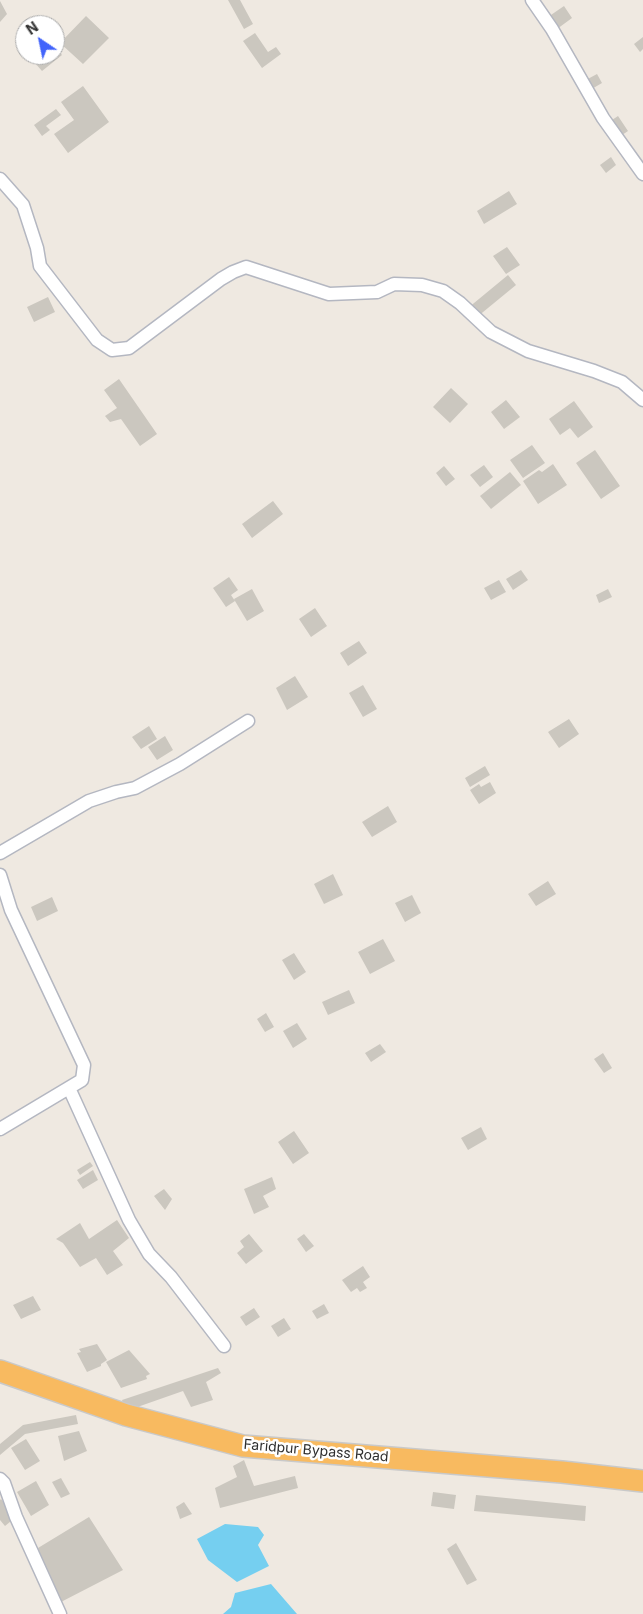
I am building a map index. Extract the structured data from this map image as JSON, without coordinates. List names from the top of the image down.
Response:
{
  "streets": {
    "highway": ["Faridpur Bypass Road"]
  },
  "north": "top left"
}
